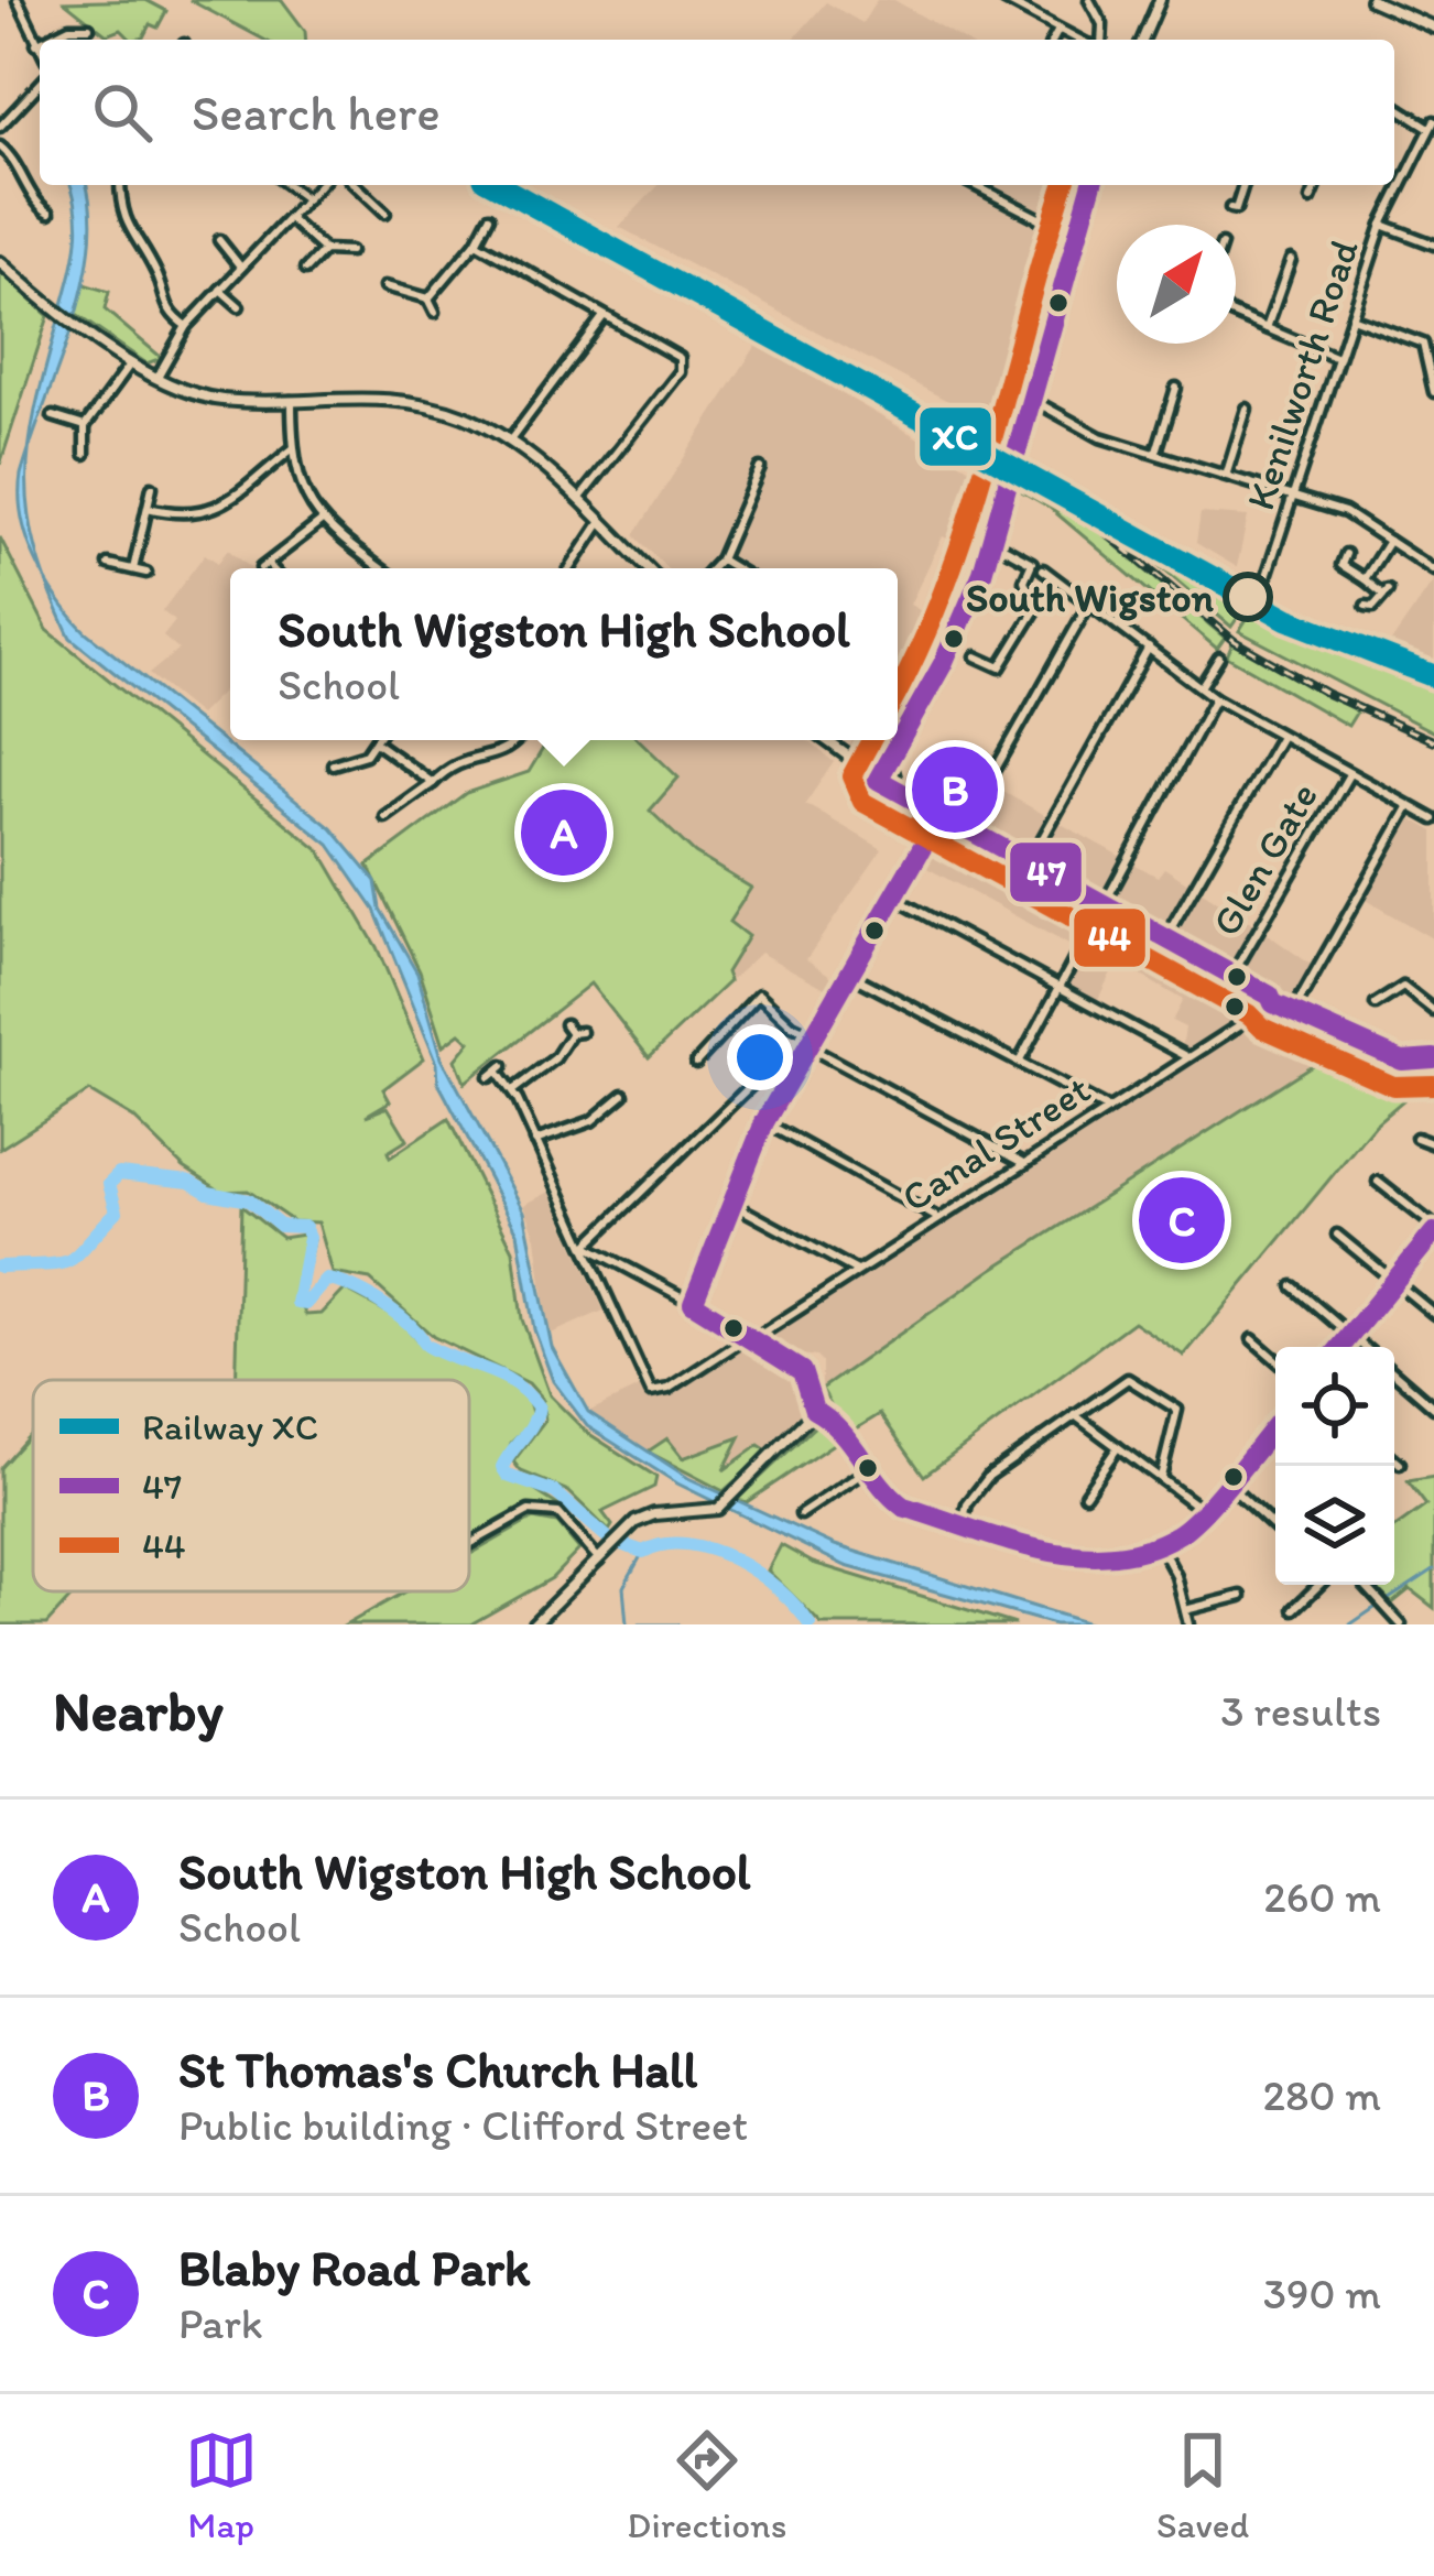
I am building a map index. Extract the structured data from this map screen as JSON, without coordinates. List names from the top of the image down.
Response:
{
  "streets": {
    "street": ["Kenilworth Road", "Glen Gate", "Canal Street"]
  },
  "places": ["South Wigston"],
  "lines": ["rail line XC", "transit line 47", "transit line 44"],
  "legend": ["Railway XC", "47", "44"],
  "north": "top right",
  "page": {
    "search": "Search here",
    "popup": ["South Wigston High School", "School"],
    "pins": ["B", "A", "C"],
    "heading": ["Nearby", "3 results"],
    "list": [
      {
        "mark": "A",
        "name": "South Wigston High School",
        "note": "School",
        "value": "260 m"
      },
      {
        "mark": "B",
        "name": "St Thomas's Church Hall",
        "note": "Public building · Clifford Street",
        "value": "280 m"
      },
      {
        "mark": "C",
        "name": "Blaby Road Park",
        "note": "Park",
        "value": "390 m"
      }
    ],
    "nav": ["Map", "Directions", "Saved"]
  }
}
